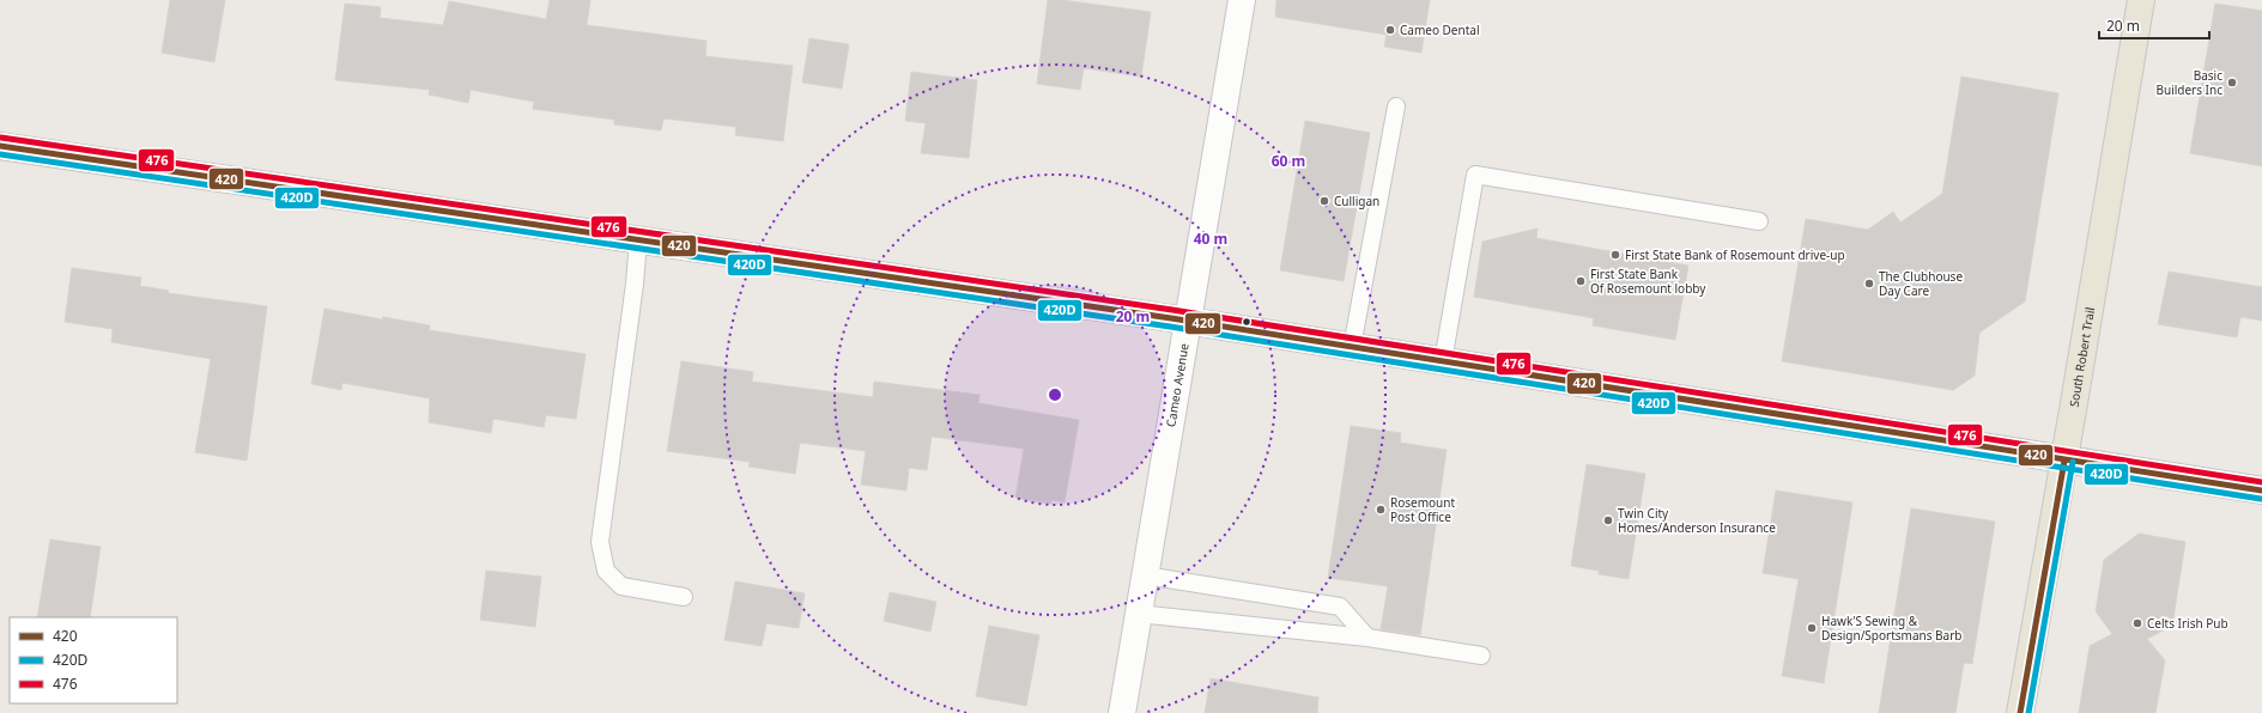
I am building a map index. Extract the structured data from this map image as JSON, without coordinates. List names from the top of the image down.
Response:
{
  "streets": {
    "main road": ["South Robert Trail"],
    "street": ["Cameo Avenue"]
  },
  "places": [
    "Cameo Dental",
    "Basic Builders Inc",
    "Culligan",
    "First State Bank of Rosemount drive-up",
    "First State Bank Of Rosemount lobby",
    "The Clubhouse Day Care",
    "Rosemount Post Office",
    "Twin City Homes/Anderson Insurance",
    "Celts Irish Pub",
    "Hawk'S Sewing & Design/Sportsmans Barb"
  ],
  "lines": ["transit line 476", "transit line 420", "transit line 420D"],
  "legend": ["420", "420D", "476"],
  "scale_bar": "20 m",
  "rings": ["60 m", "40 m", "20 m"]
}
